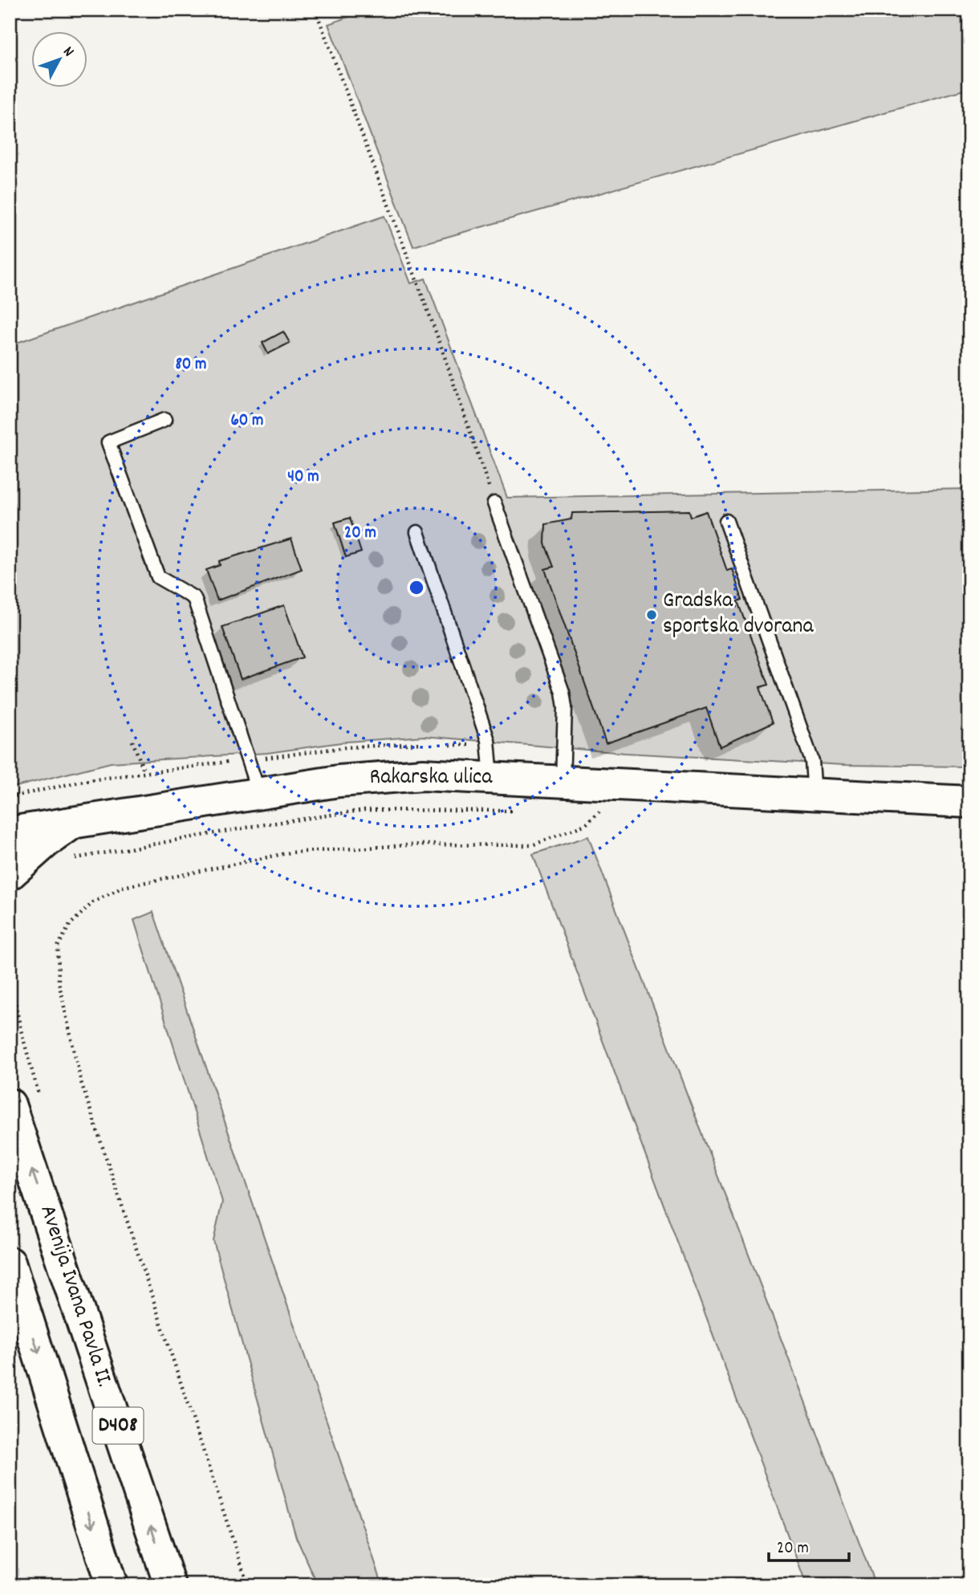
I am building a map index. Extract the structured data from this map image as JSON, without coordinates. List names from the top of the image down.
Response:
{
  "streets": {
    "main road": ["Rakarska ulica", "Avenija Ivana Pavla II.", "D408"]
  },
  "places": ["Gradska sportska dvorana"],
  "scale_bar": "20 m",
  "north": "top right",
  "rings": [
    "80 m",
    "60 m",
    "40 m",
    "20 m"
  ]
}
